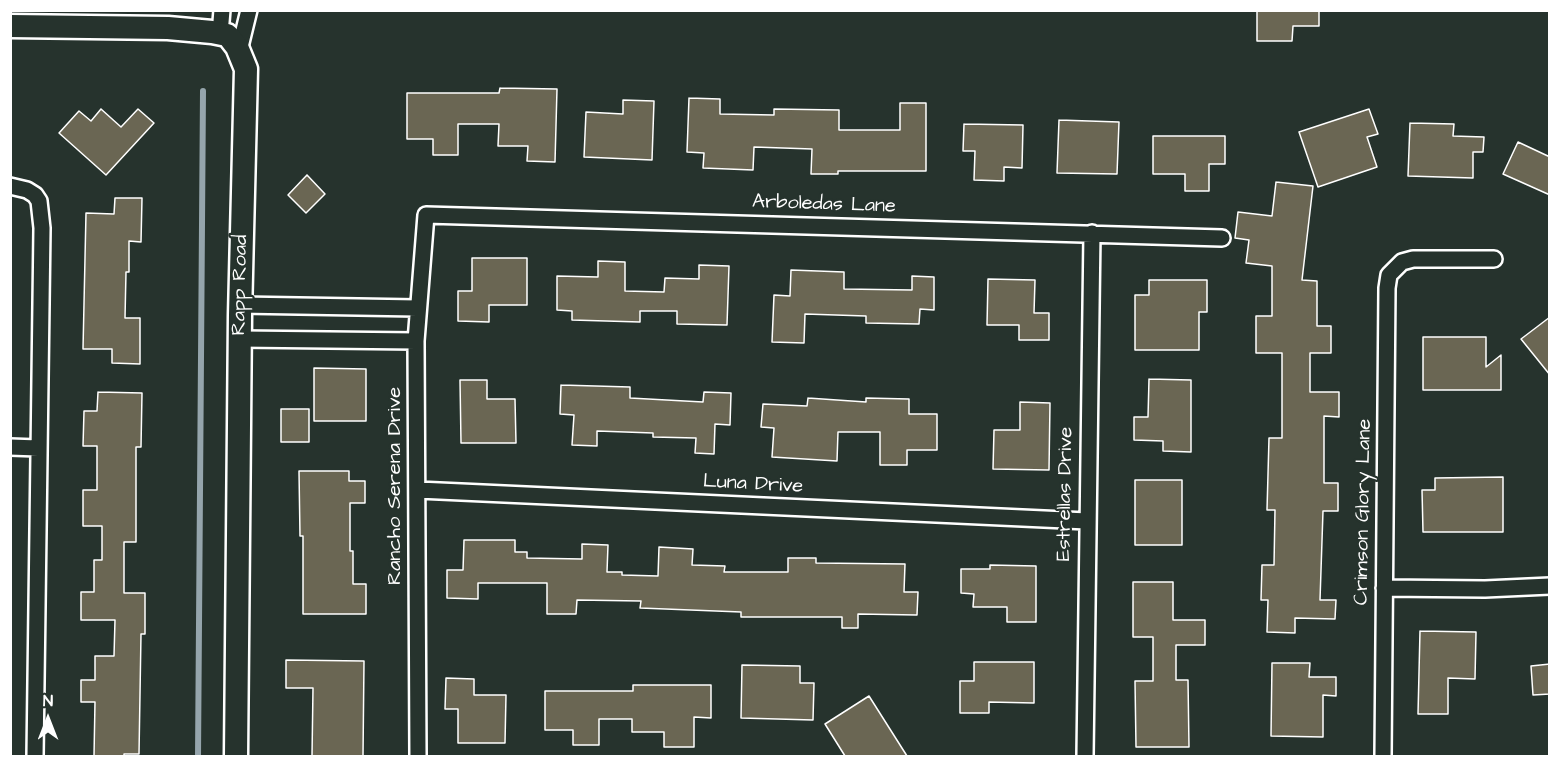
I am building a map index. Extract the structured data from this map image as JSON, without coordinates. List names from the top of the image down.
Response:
{
  "streets": {
    "street": [
      "Arboledas Lane",
      "Rapp Road",
      "Luna Drive",
      "Rancho Serena Drive",
      "Estrellas Drive",
      "Crimson Glory Lane"
    ]
  },
  "crossings": [
    ["Arboledas Lane", "Rancho Serena Drive"],
    ["Arboledas Lane", "Estrellas Drive"],
    ["Luna Drive", "Rancho Serena Drive"],
    ["Luna Drive", "Estrellas Drive"]
  ],
  "north": "top"
}
